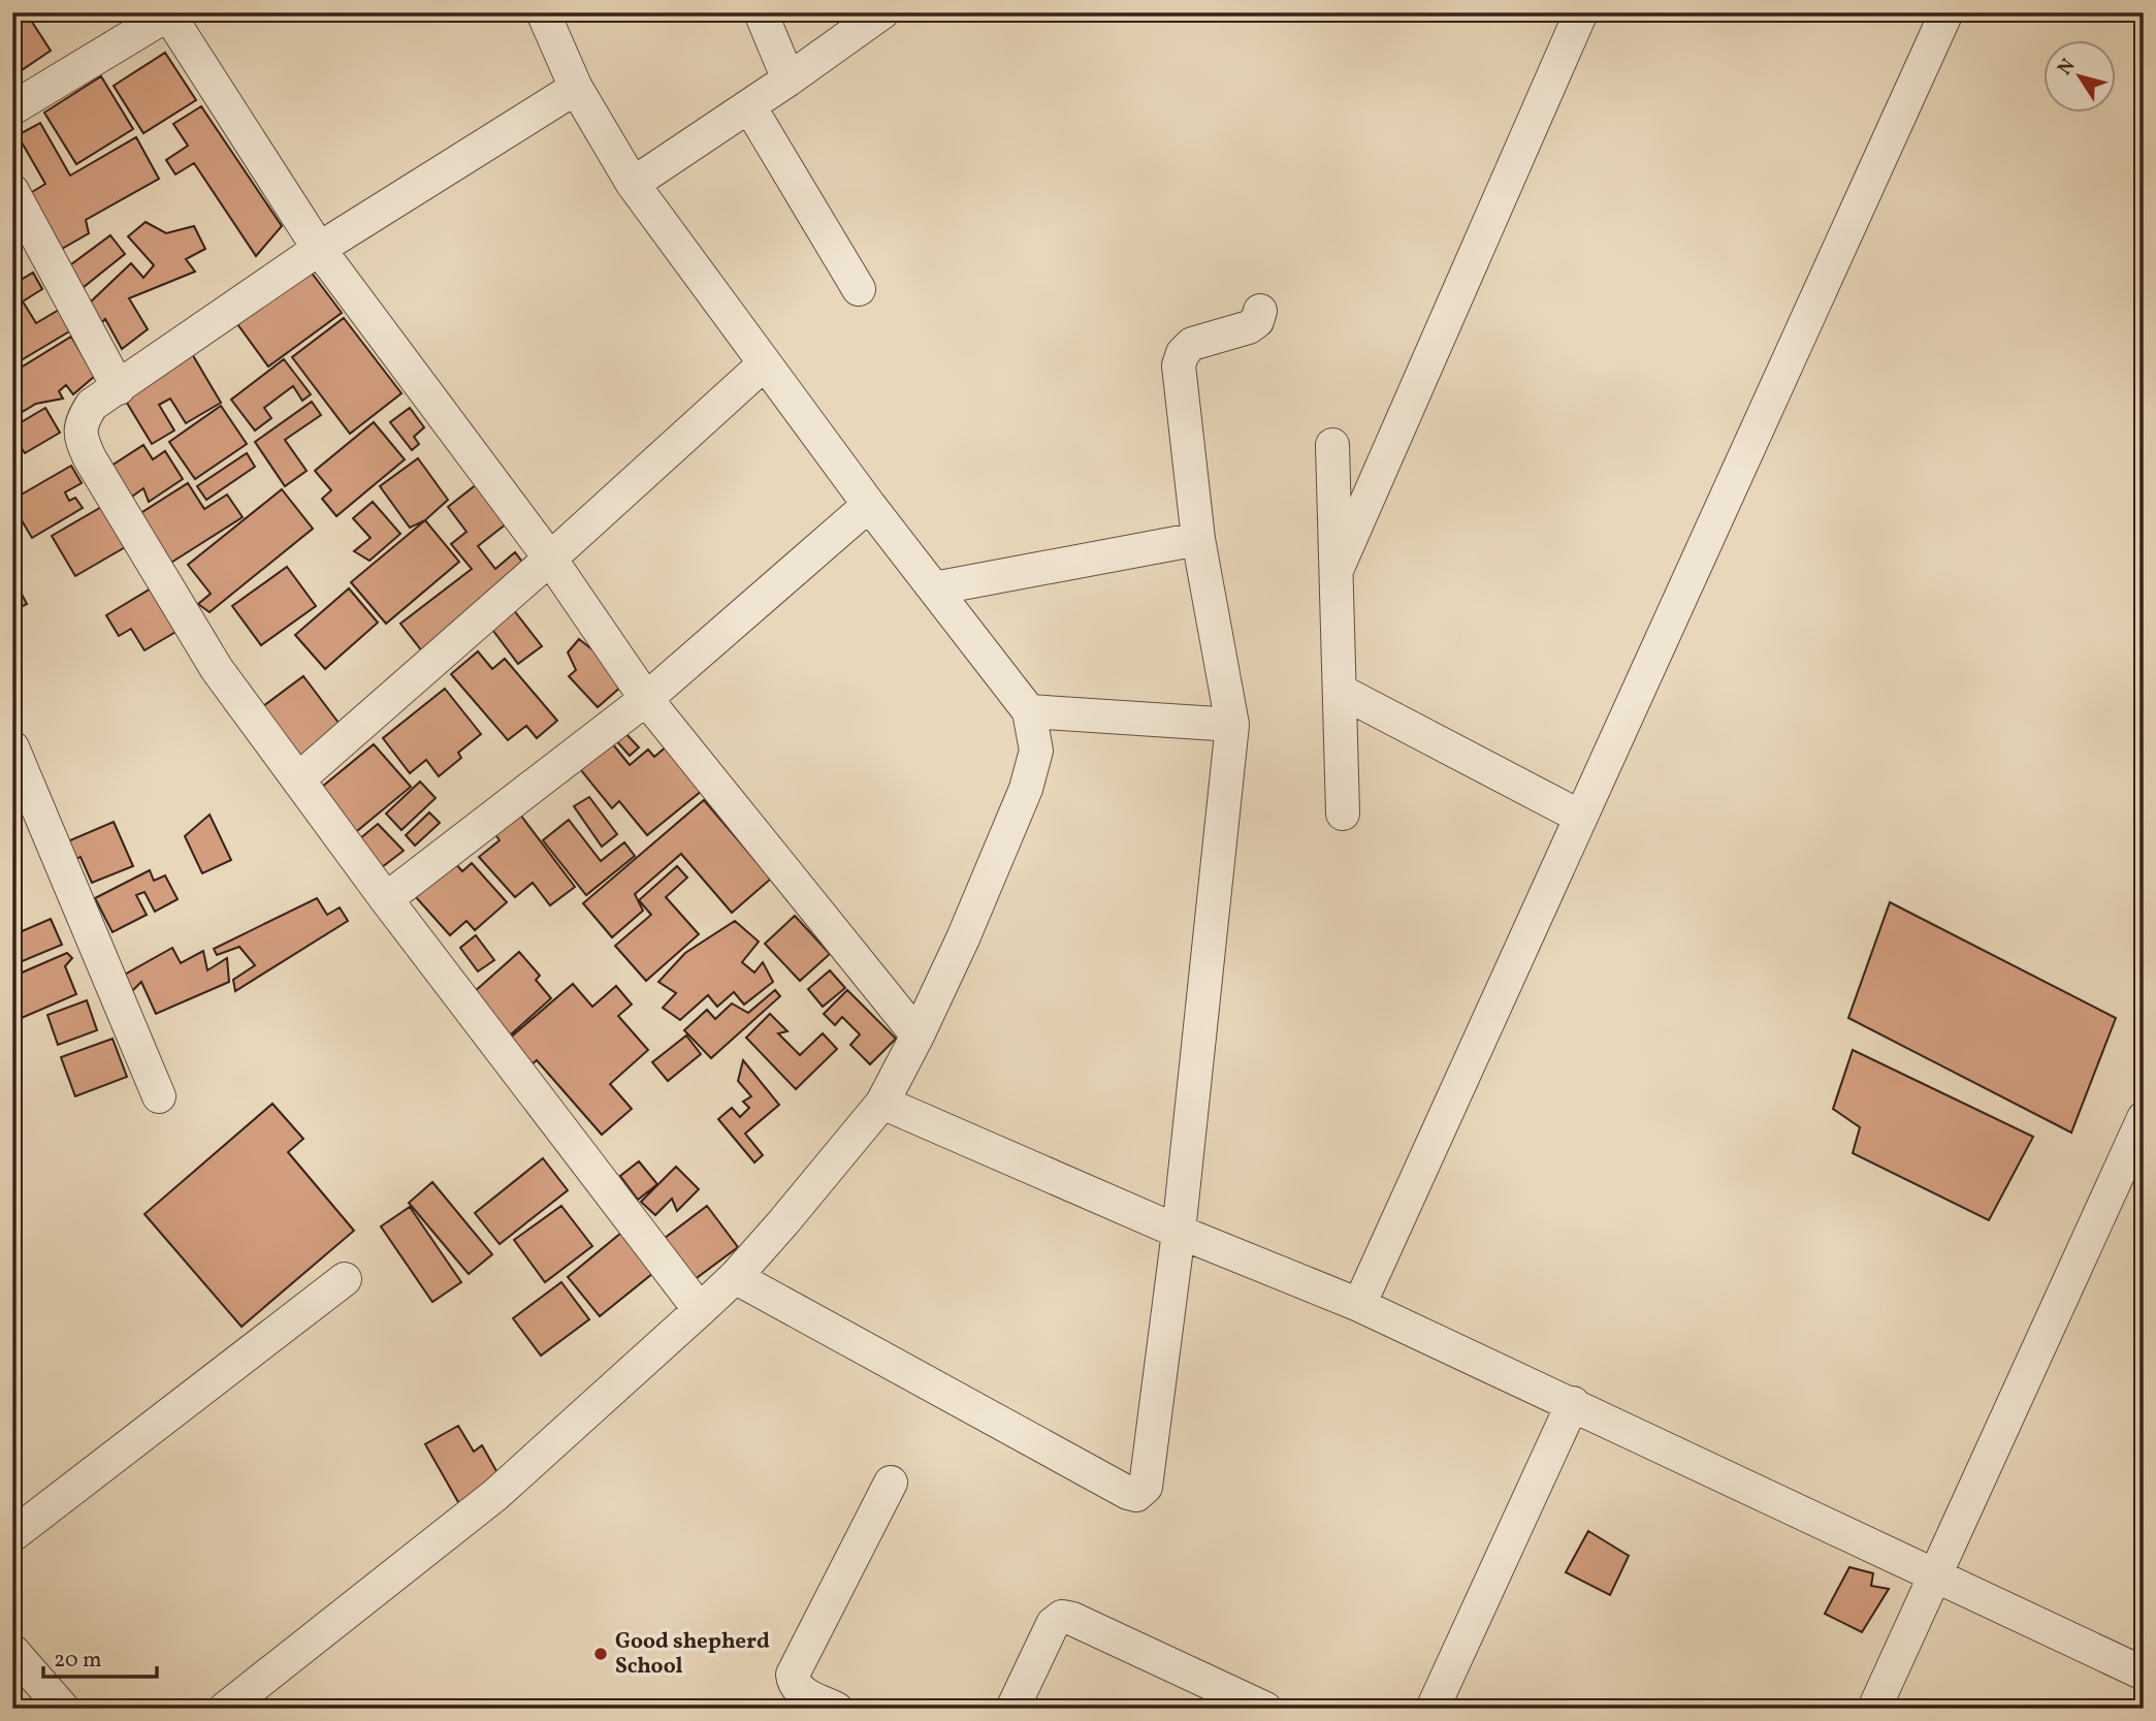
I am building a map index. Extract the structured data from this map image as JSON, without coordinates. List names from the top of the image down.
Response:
{
  "places": ["Good shepherd School"],
  "scale_bar": "20 m",
  "north": "top left"
}
